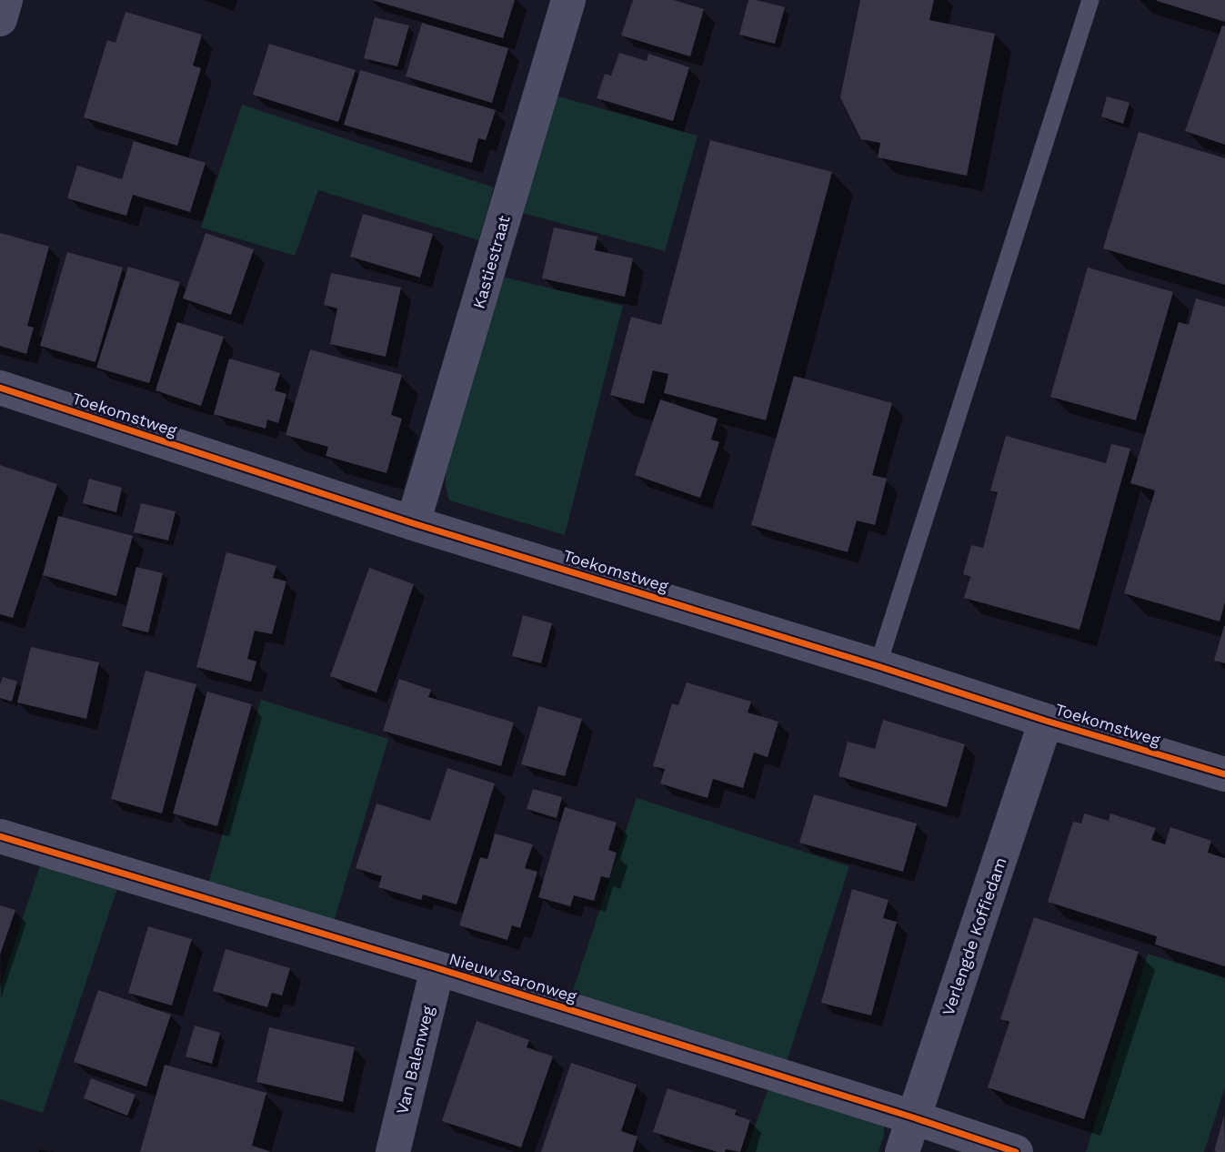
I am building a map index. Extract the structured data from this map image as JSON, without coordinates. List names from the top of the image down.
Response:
{
  "streets": {
    "street": [
      "Kastiestraat",
      "Toekomstweg",
      "Verlengde Koffiedam",
      "Nieuw Saronweg",
      "Van Balenweg"
    ]
  },
  "crossings": [
    ["Kastiestraat", "Toekomstweg"],
    ["Toekomstweg", "Verlengde Koffiedam"],
    ["Verlengde Koffiedam", "Nieuw Saronweg"],
    ["Nieuw Saronweg", "Van Balenweg"]
  ]
}
